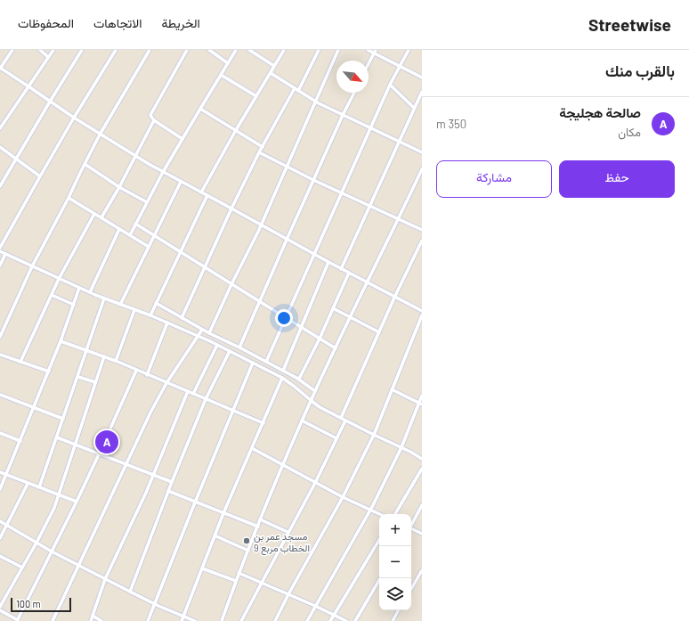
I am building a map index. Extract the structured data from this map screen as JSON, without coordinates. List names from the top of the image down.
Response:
{
  "places": ["مسجد عمر بن الخطاب مربع 9"],
  "scale_bar": "100 m",
  "north": "bottom right",
  "page": {
    "header": "Streetwise",
    "nav": ["الخريطة", "الاتجاهات", "المحفوظات"],
    "heading": "بالقرب منك",
    "list": [
      {
        "mark": "A",
        "name": "صالحة هجليجة",
        "note": "مكان",
        "value": "350 m"
      }
    ],
    "buttons": ["حفظ", "مشاركة"],
    "pins": "A",
    "map_buttons": ["+", "−"],
    "scale": "100 m"
  }
}
